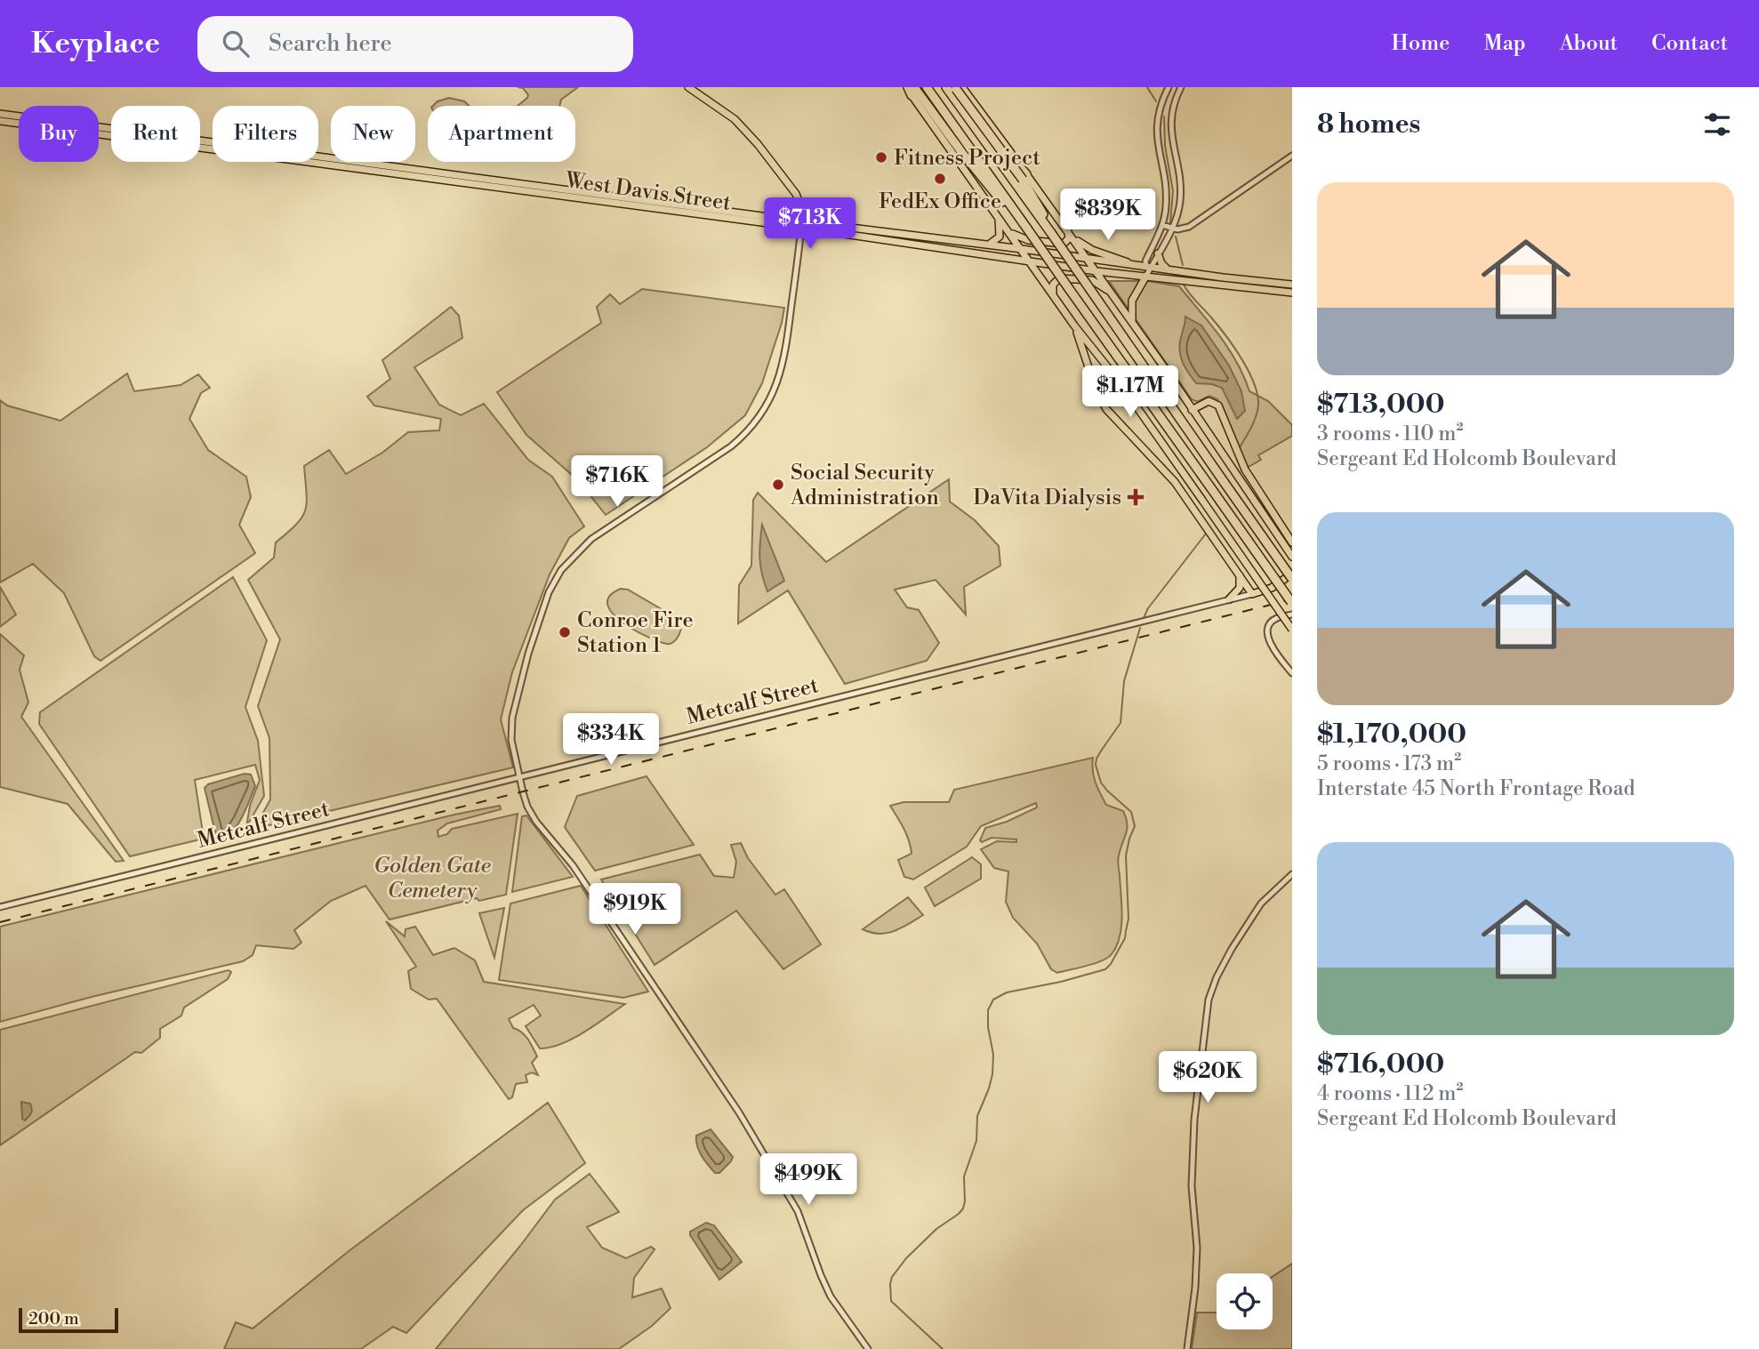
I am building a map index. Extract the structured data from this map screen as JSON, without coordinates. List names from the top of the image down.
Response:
{
  "streets": {
    "main road": ["West Davis Street", "Metcalf Street"]
  },
  "parks": ["Golden Gate Cemetery"],
  "places": {
    "other": [
      "Fitness Project",
      "FedEx Office",
      "Social Security Administration",
      "Conroe Fire Station 1"
    ],
    "health": ["DaVita Dialysis"]
  },
  "scale_bar": "200 m",
  "page": {
    "header": "Keyplace",
    "search": "Search here",
    "nav": [
      "Home",
      "Map",
      "About",
      "Contact"
    ],
    "heading": "8 homes",
    "chip": [
      "Buy",
      "Rent",
      "Filters",
      "New",
      "Apartment"
    ],
    "list": [
      {
        "name": "$713,000",
        "note": "3 rooms · 110 m² · Sergeant Ed Holcomb Boulevard"
      },
      {
        "name": "$1,170,000",
        "note": "5 rooms · 173 m² · Interstate 45 North Frontage Road"
      },
      {
        "name": "$716,000",
        "note": "4 rooms · 112 m² · Sergeant Ed Holcomb Boulevard"
      }
    ],
    "price": [
      "$839K",
      "$713K",
      "$1.17M",
      "$716K",
      "$334K",
      "$919K",
      "$620K",
      "$499K"
    ],
    "scale": "200 m"
  }
}
